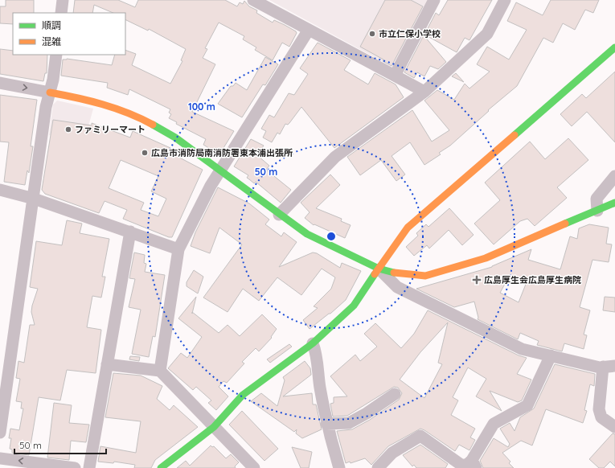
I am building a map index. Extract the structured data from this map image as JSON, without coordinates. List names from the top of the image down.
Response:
{
  "places": {
    "other": ["市立仁保小学校", "ファミリーマート", "広島市消防局南消防署東本浦出張所"],
    "health": ["広島厚生会広島厚生病院"]
  },
  "legend": ["順調", "混雑"],
  "scale_bar": "50 m",
  "rings": ["100 m", "50 m"]
}
